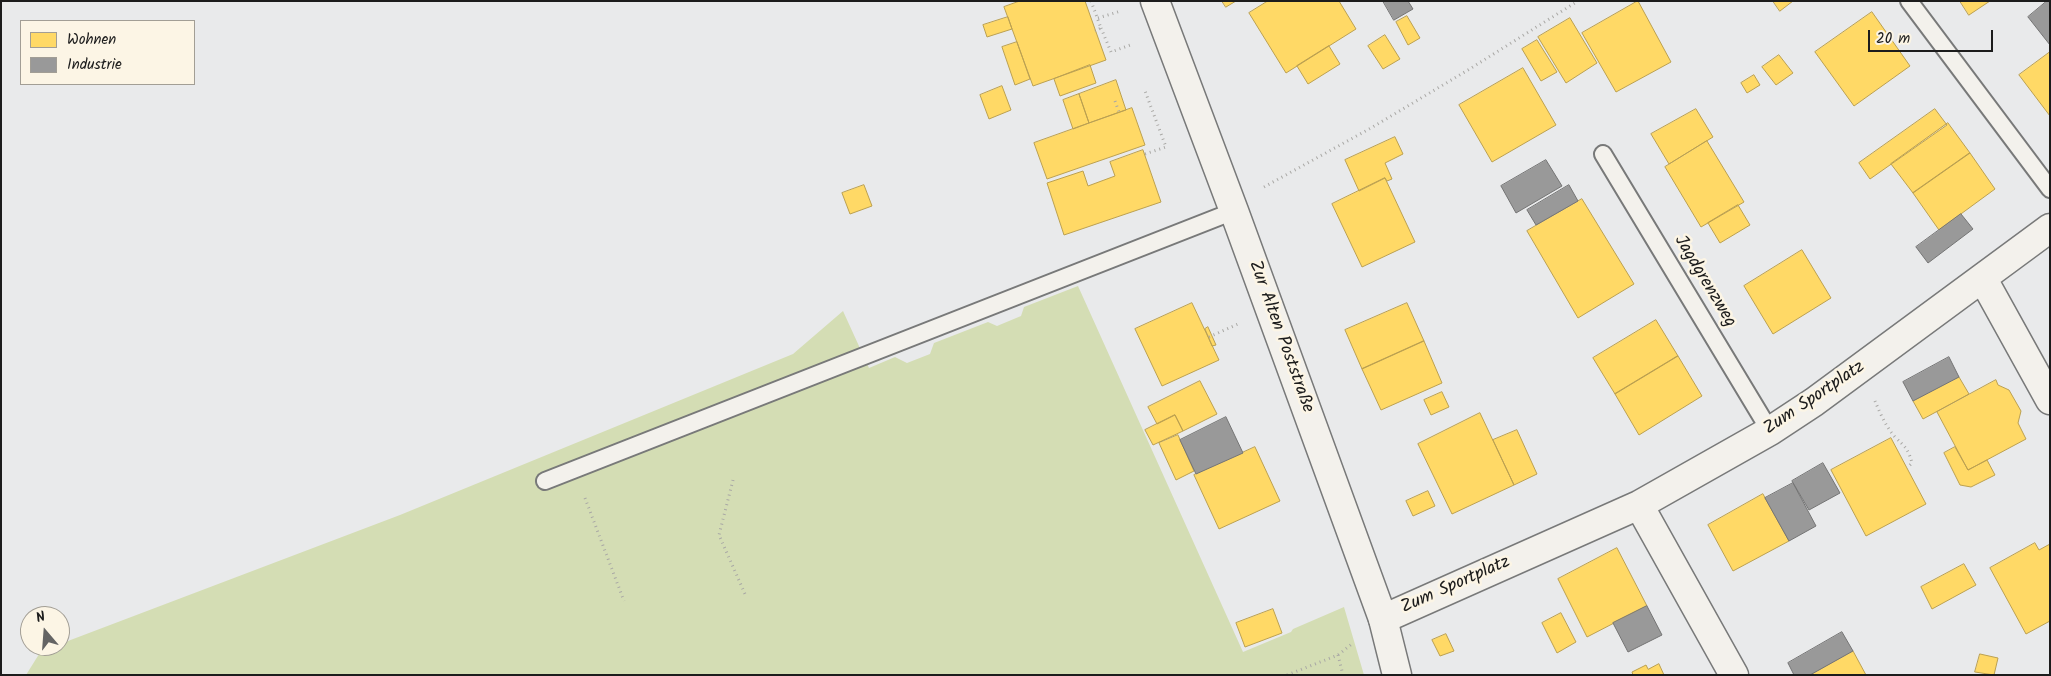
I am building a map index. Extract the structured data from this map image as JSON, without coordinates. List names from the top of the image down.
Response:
{
  "streets": {
    "street": ["Zur Alten Poststraße", "Zum Sportplatz"],
    "lane": ["Jagdgrenzweg"]
  },
  "crossings": [
    ["Jagdgrenzweg", "Zum Sportplatz"],
    ["Zur Alten Poststraße", "Zum Sportplatz"]
  ],
  "legend": ["Wohnen", "Industrie"],
  "scale_bar": "20 m",
  "north": "top"
}
